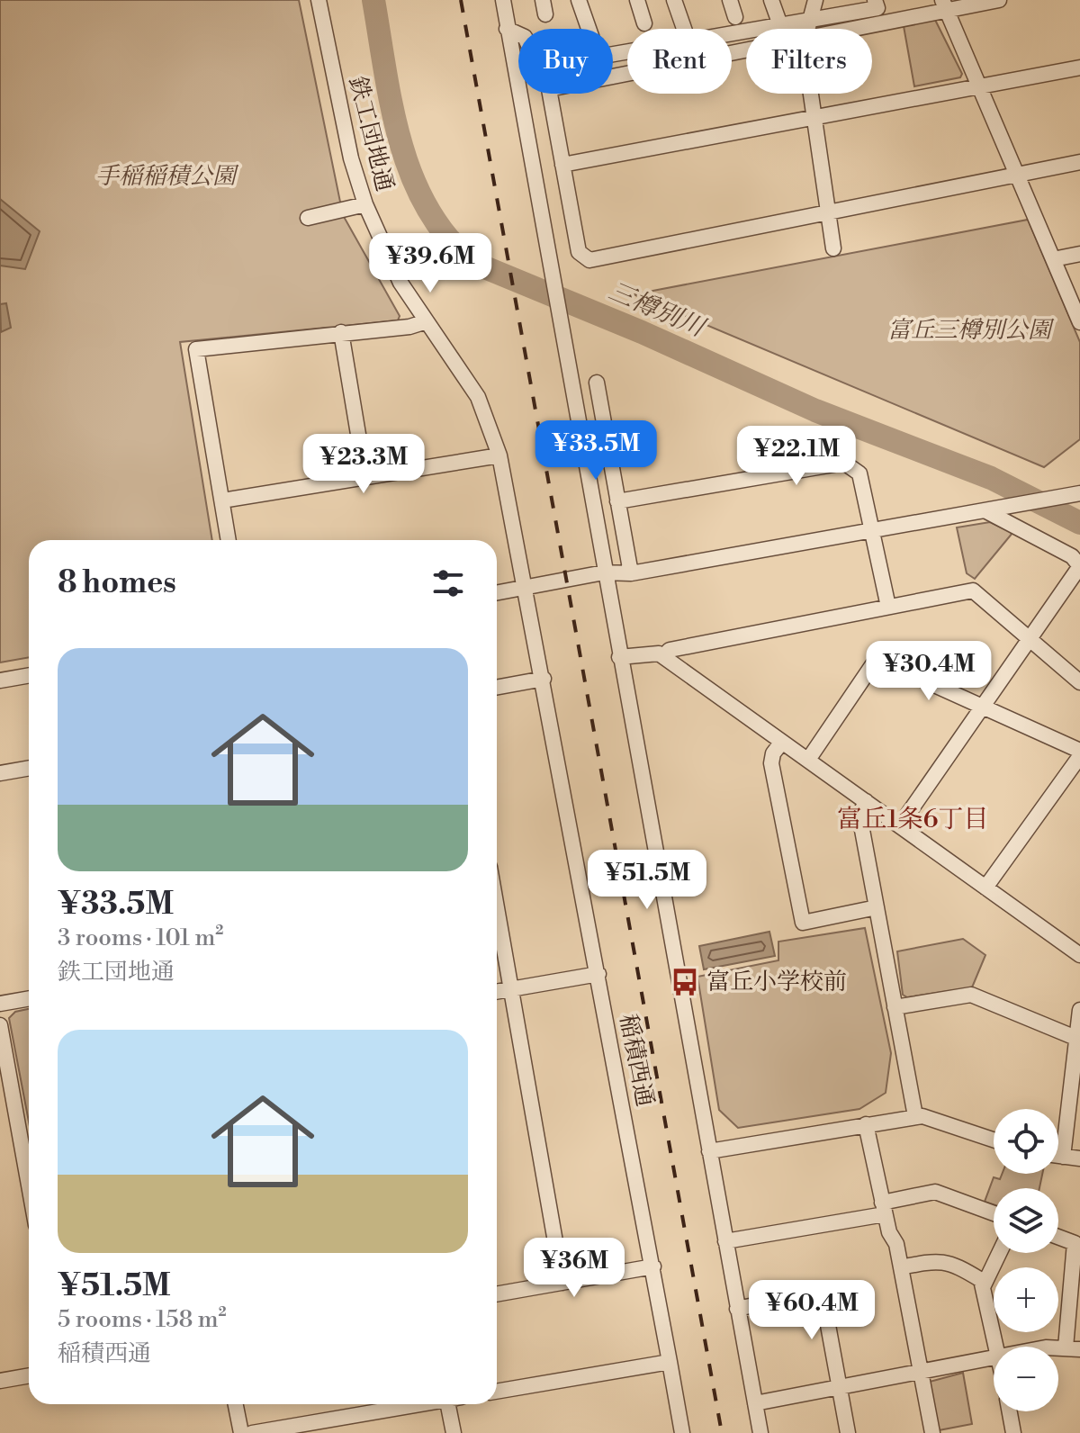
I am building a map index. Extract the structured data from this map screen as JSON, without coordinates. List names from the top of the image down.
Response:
{
  "streets": {
    "street": ["鉄工団地通", "稲積西通"]
  },
  "crossings": [
    ["鉄工団地通", "稲積西通"]
  ],
  "districts": ["富丘1条6丁目"],
  "water": ["三樽別川"],
  "parks": ["手稲稲積公園", "富丘三樽別公園"],
  "places": {
    "bus stop": ["富丘小学校前"]
  },
  "page": {
    "chip": ["Buy", "Rent", "Filters"],
    "price": [
      "¥39.6M",
      "¥33.5M",
      "¥22.1M",
      "¥23.3M",
      "¥30.4M",
      "¥51.5M",
      "¥36M",
      "¥60.4M"
    ],
    "heading": "8 homes",
    "list": [
      {
        "name": "¥33.5M",
        "note": "3 rooms · 101 m² · 鉄工団地通"
      },
      {
        "name": "¥51.5M",
        "note": "5 rooms · 158 m² · 稲積西通"
      }
    ],
    "map_buttons": ["+", "−"]
  }
}
